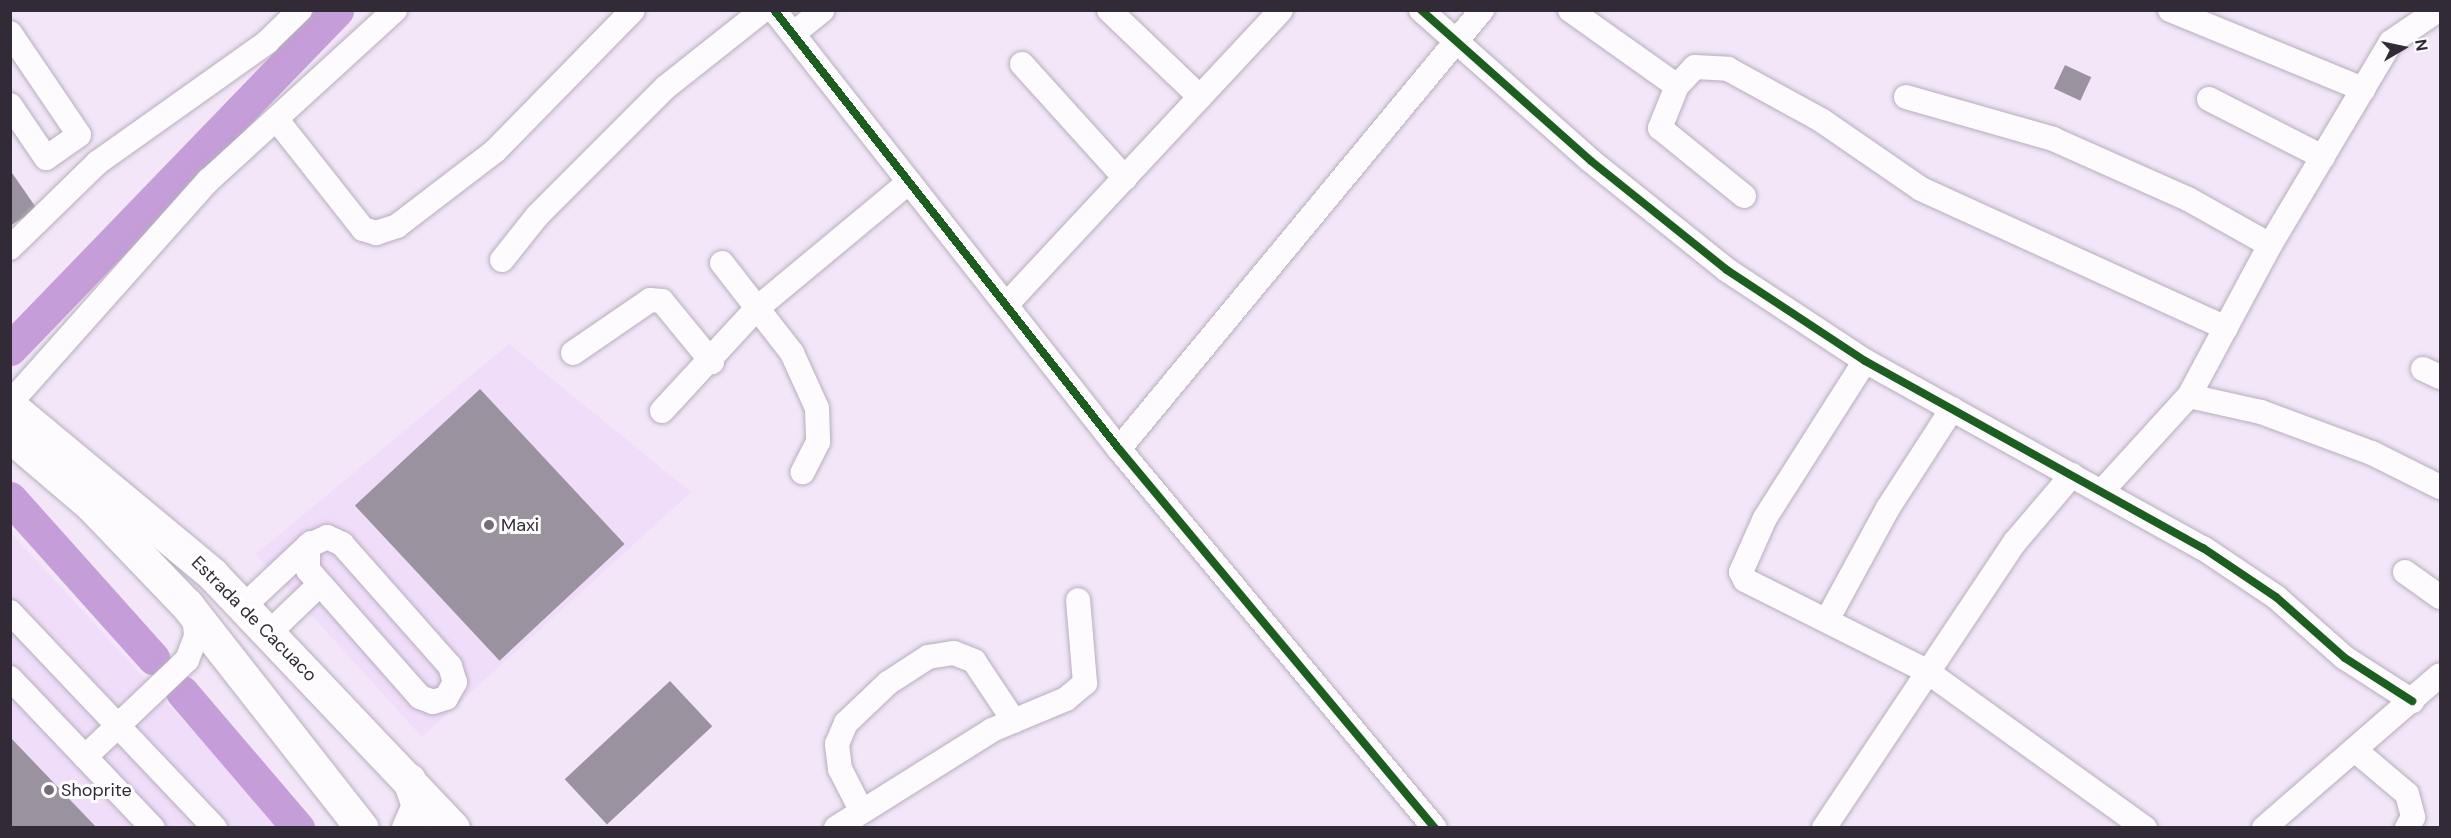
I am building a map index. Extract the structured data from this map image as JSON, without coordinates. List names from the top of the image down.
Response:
{
  "streets": {
    "highway": ["Estrada de Cacuaco"]
  },
  "places": ["Maxi", "Shoprite"],
  "north": "right"
}
